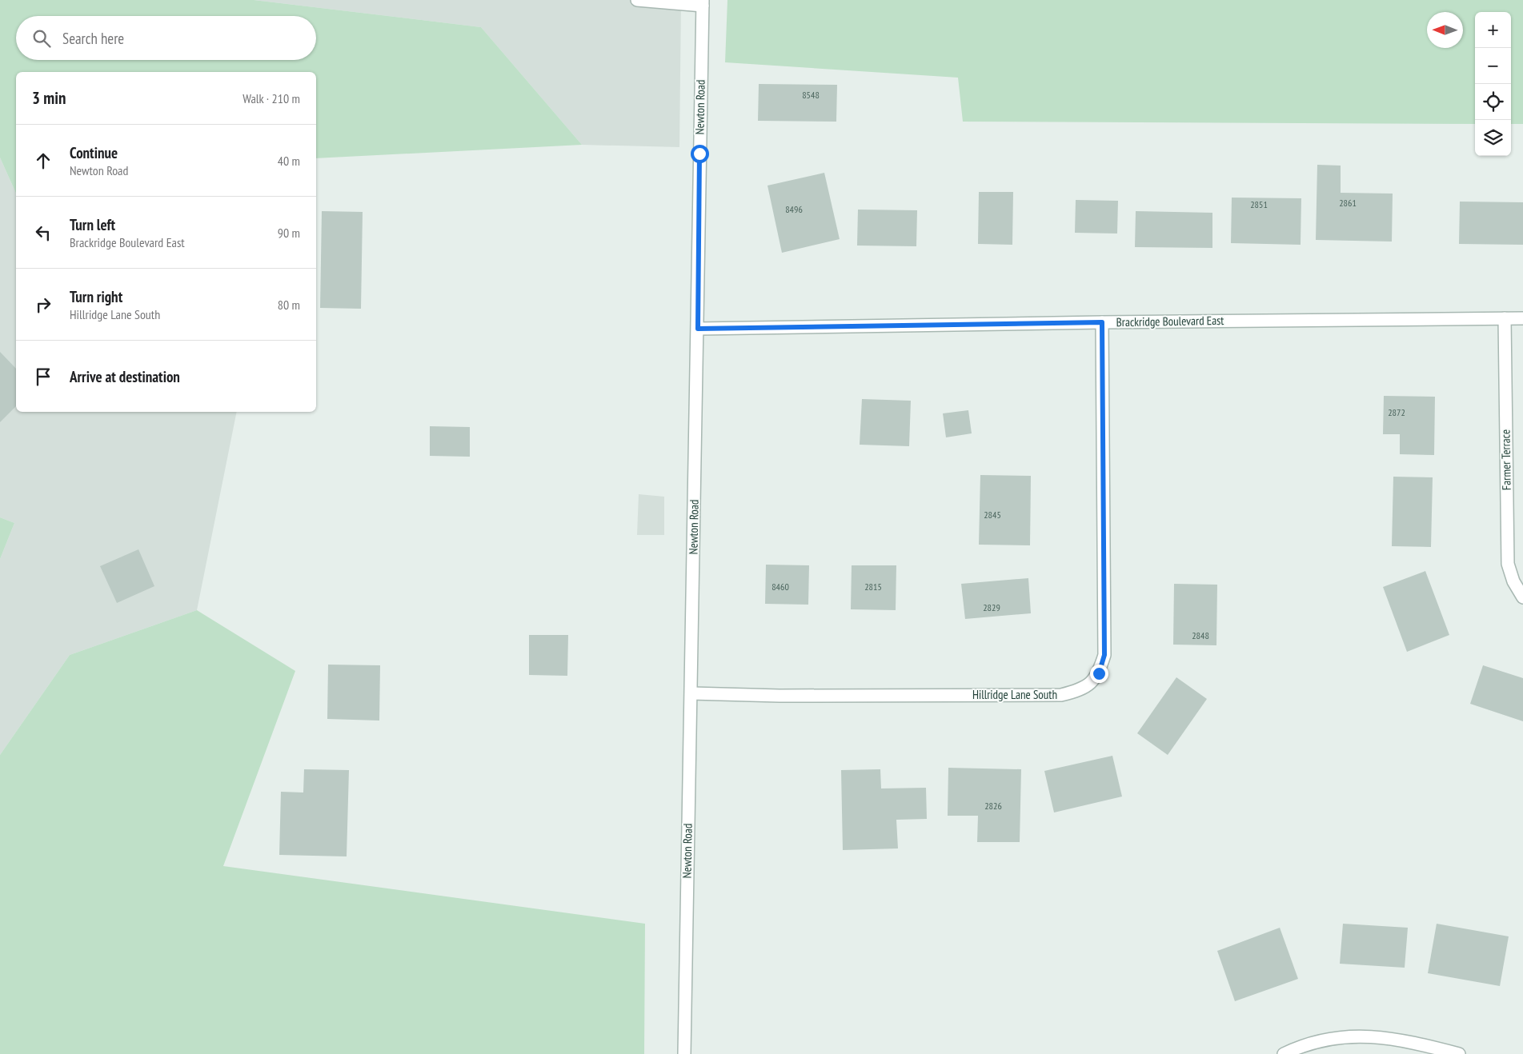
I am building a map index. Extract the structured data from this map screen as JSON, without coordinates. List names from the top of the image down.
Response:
{
  "streets": {
    "street": [
      "Newton Road",
      "Brackridge Boulevard East",
      "Farmer Terrace",
      "Hillridge Lane South"
    ]
  },
  "crossings": [
    ["Newton Road", "Brackridge Boulevard East"],
    ["Newton Road", "Hillridge Lane South"],
    ["Brackridge Boulevard East", "Farmer Terrace"],
    ["Brackridge Boulevard East", "Hillridge Lane South"]
  ],
  "house_numbers": [
    "8548",
    "2861",
    "2851",
    "8496",
    "2872",
    "2845",
    "8460",
    "2815",
    "2829",
    "2848",
    "2826"
  ],
  "north": "left",
  "page": {
    "map_buttons": ["+", "−"],
    "search": "Search here",
    "heading": ["3 min", "Walk · 210 m"],
    "list": [
      ["Continue", "Newton Road", "40 m"],
      ["Turn left", "Brackridge Boulevard East", "90 m"],
      ["Turn right", "Hillridge Lane South", "80 m"],
      "Arrive at destination"
    ]
  }
}
